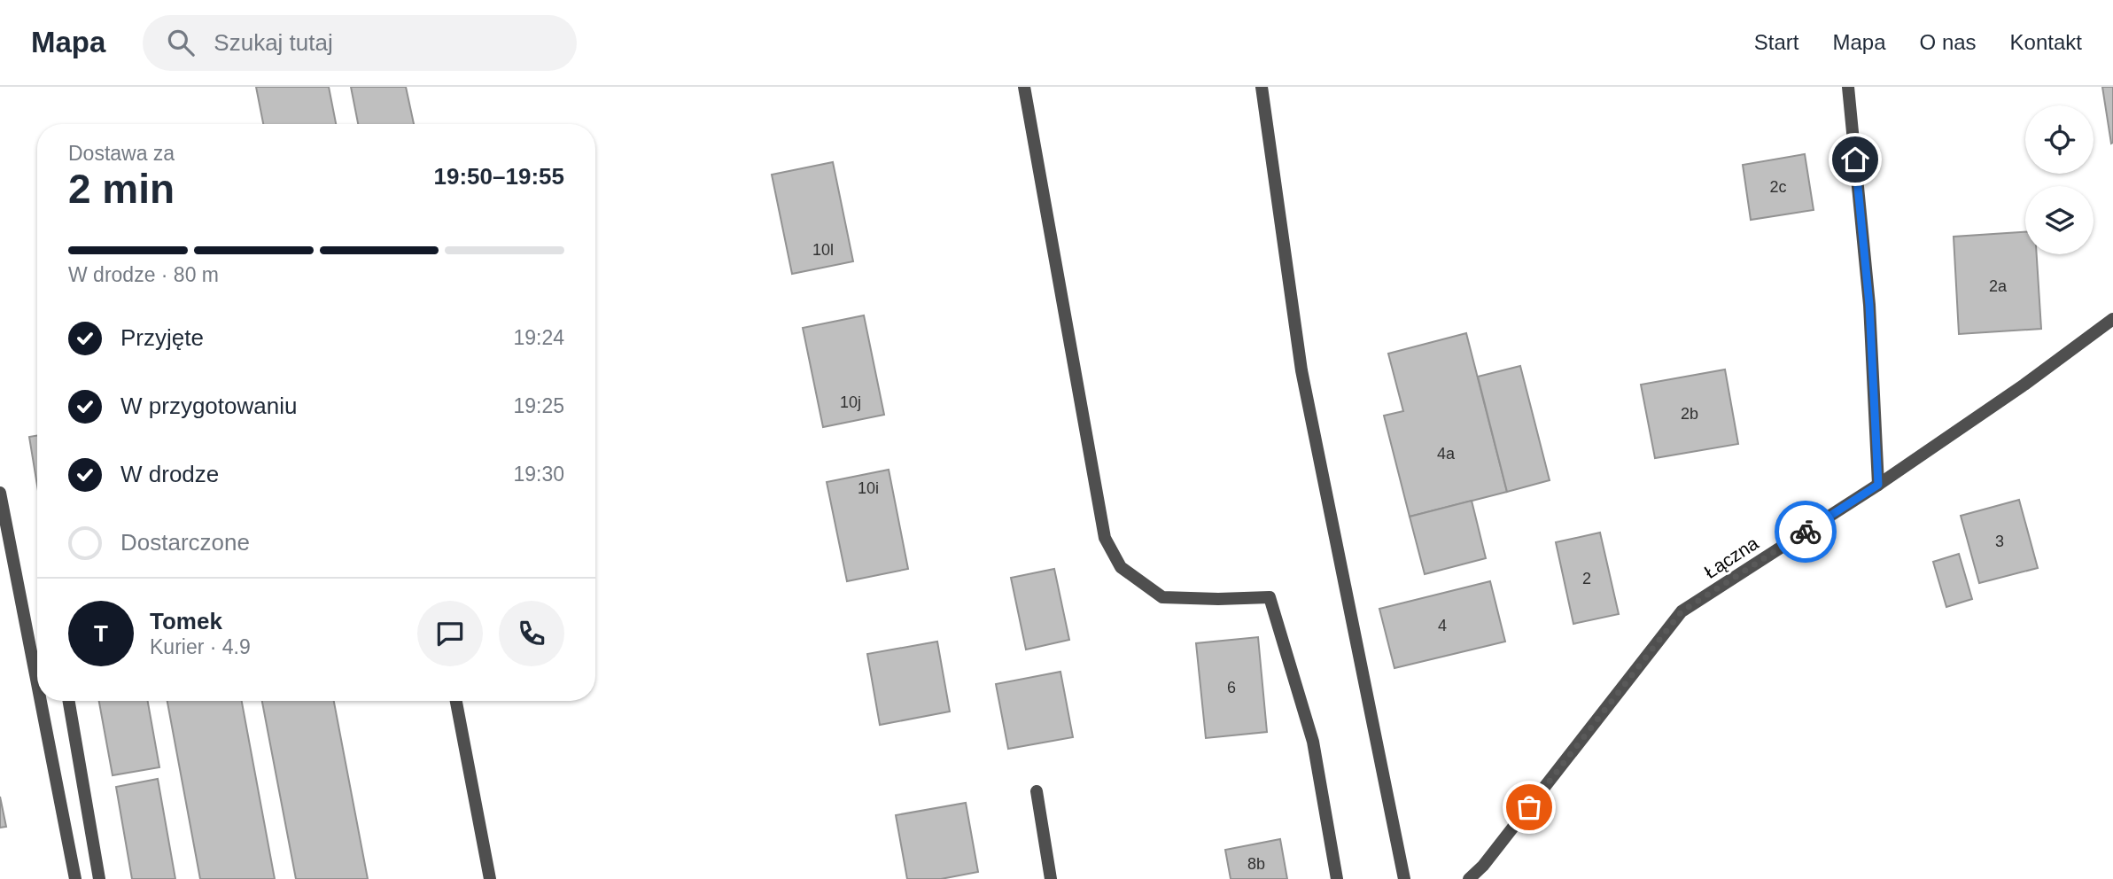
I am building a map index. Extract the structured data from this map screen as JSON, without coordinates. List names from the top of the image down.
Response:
{
  "streets": {
    "street": ["Łączna"]
  },
  "house_numbers": [
    "2c",
    "10l",
    "2a",
    "10j",
    "2b",
    "4a",
    "10i",
    "3",
    "2",
    "4",
    "6",
    "8b"
  ],
  "page": {
    "header": "Mapa",
    "search": "Szukaj tutaj",
    "nav": [
      "Start",
      "Mapa",
      "O nas",
      "Kontakt"
    ],
    "heading": ["2 min", "Dostawa za", "19:50–19:55"],
    "panel": ["Tomek", "Kurier · 4.9"],
    "bar": "W drodze · 80 m",
    "list": [
      ["Przyjęte", "19:24"],
      ["W przygotowaniu", "19:25"],
      ["W drodze", "19:30"],
      "Dostarczone"
    ],
    "round": "T"
  }
}
